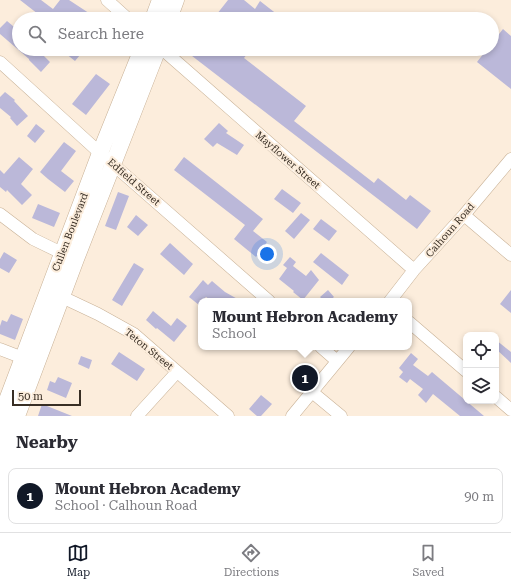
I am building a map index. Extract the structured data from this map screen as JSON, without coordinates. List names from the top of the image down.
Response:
{
  "streets": {
    "main road": ["Cullen Boulevard"],
    "street": [
      "Mayflower Street",
      "Edfield Street",
      "Calhoun Road",
      "Teton Street"
    ]
  },
  "crossings": [
    ["Mayflower Street", "Calhoun Road"],
    ["Edfield Street", "Cullen Boulevard"],
    ["Cullen Boulevard", "Teton Street"]
  ],
  "scale_bar": "50 m",
  "page": {
    "search": "Search here",
    "popup": ["Mount Hebron Academy", "School"],
    "pins": "1",
    "scale": "50 m",
    "heading": "Nearby",
    "list": [
      {
        "mark": "1",
        "name": "Mount Hebron Academy",
        "note": "School · Calhoun Road",
        "value": "90 m"
      }
    ],
    "nav": ["Map", "Directions", "Saved"]
  }
}
